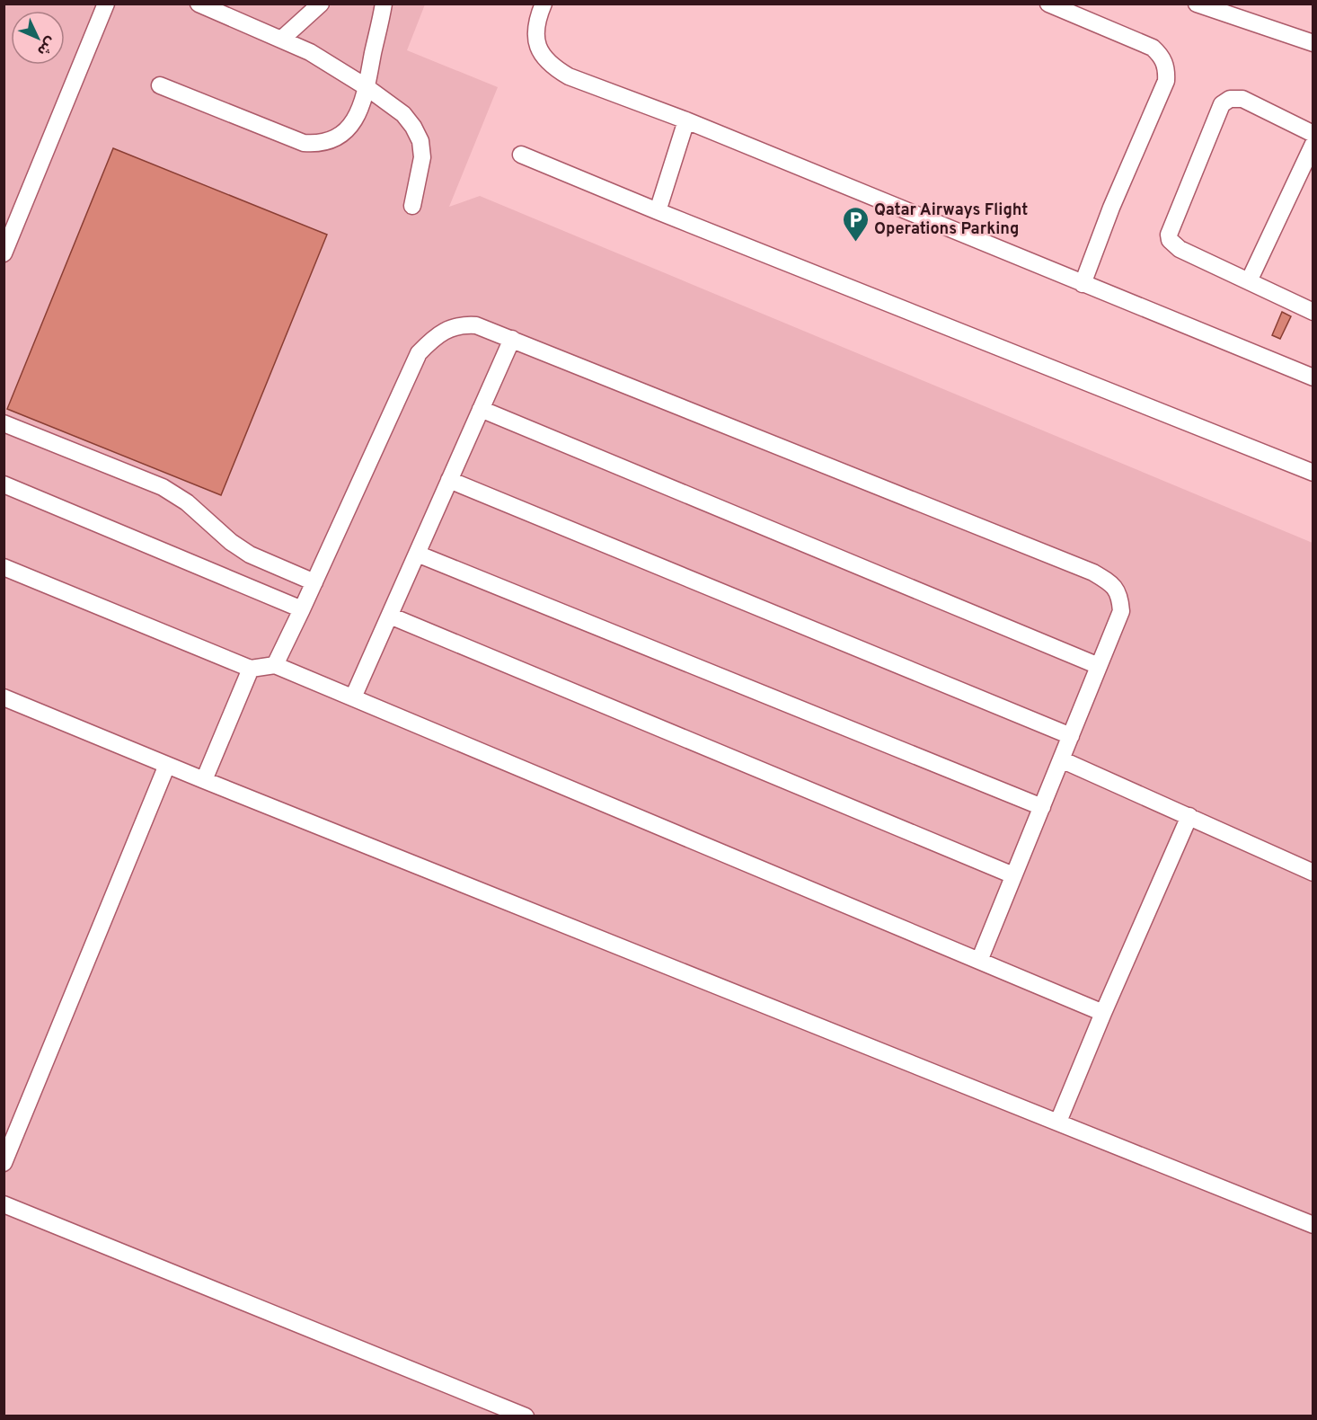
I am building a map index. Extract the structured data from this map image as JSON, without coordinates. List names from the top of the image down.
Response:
{
  "places": {
    "parking": ["Qatar Airways Flight Operations Parking"]
  },
  "north": "bottom right"
}
